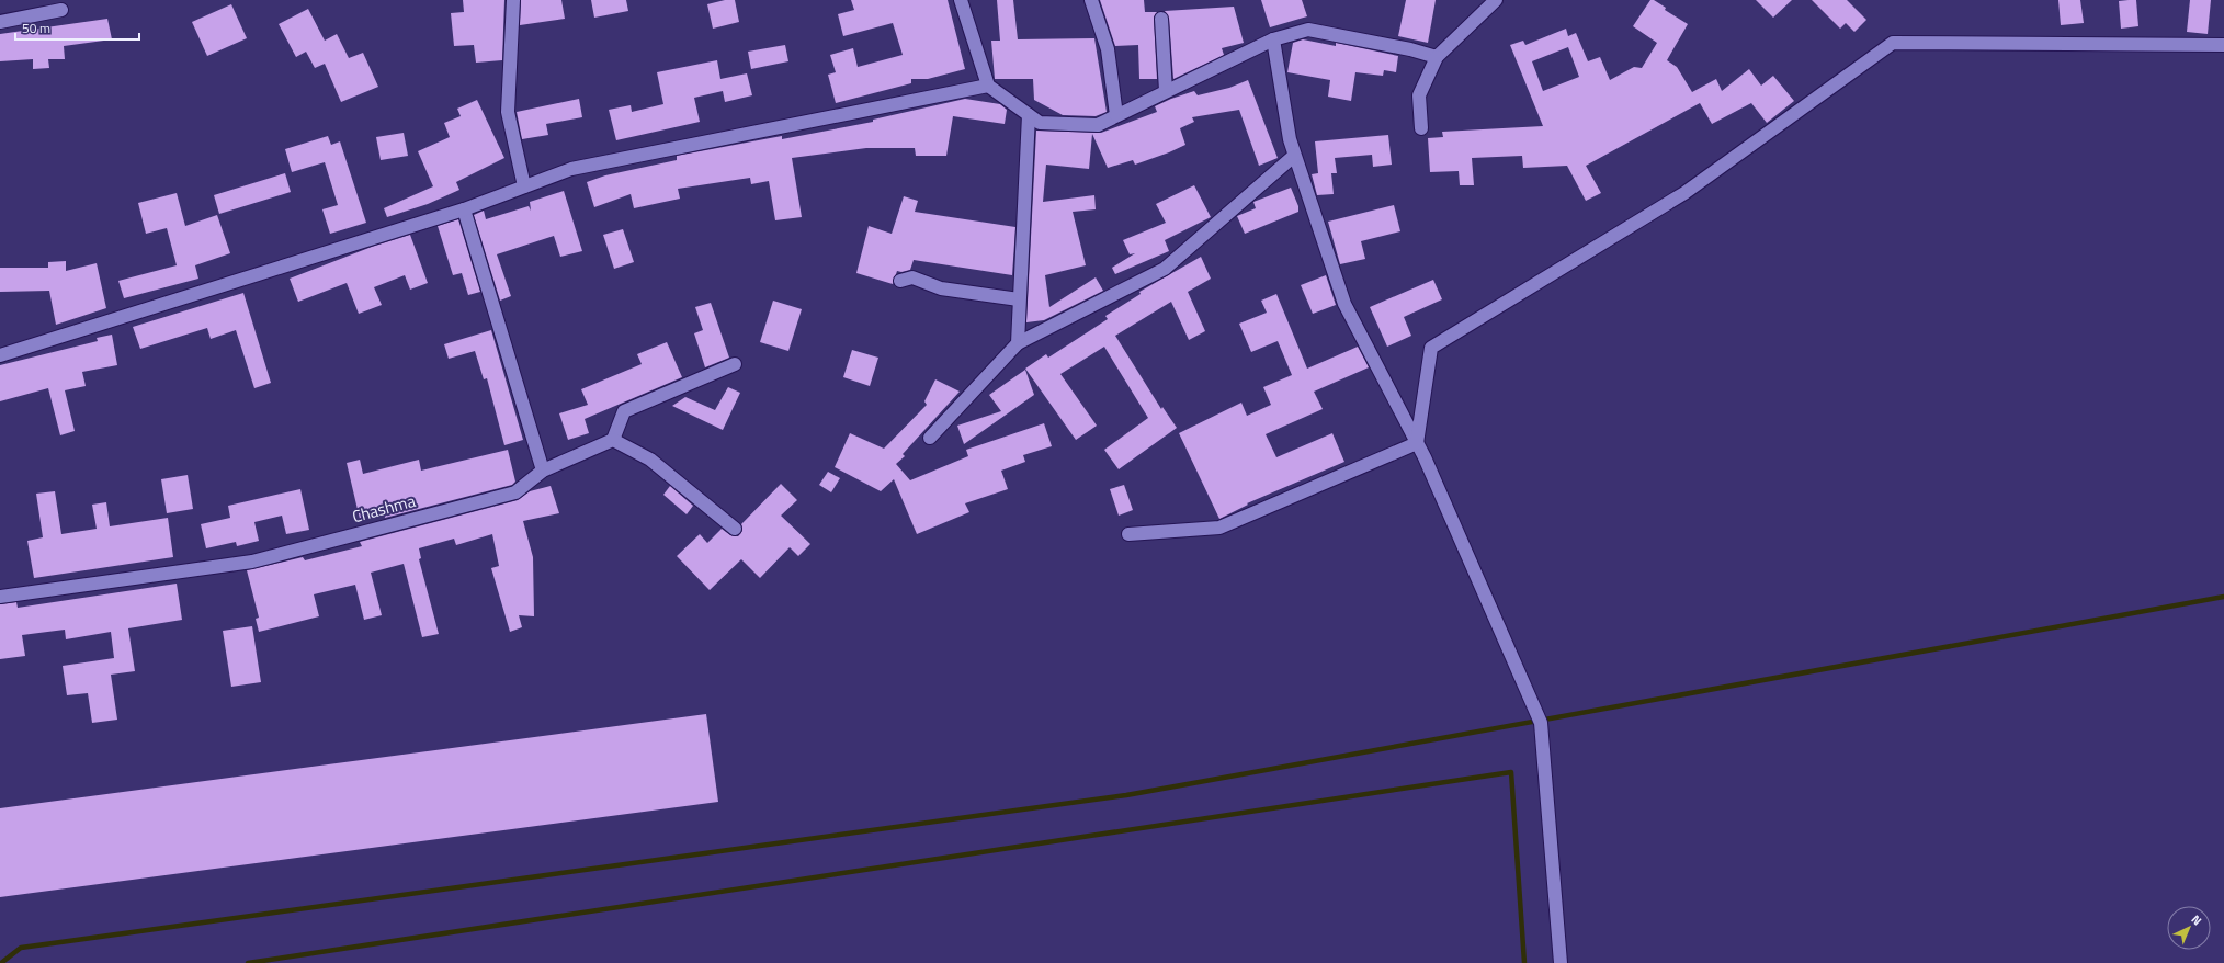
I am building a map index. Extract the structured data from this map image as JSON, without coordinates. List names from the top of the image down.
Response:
{
  "streets": {
    "street": ["Chashma"]
  },
  "scale_bar": "50 m",
  "north": "top right"
}
